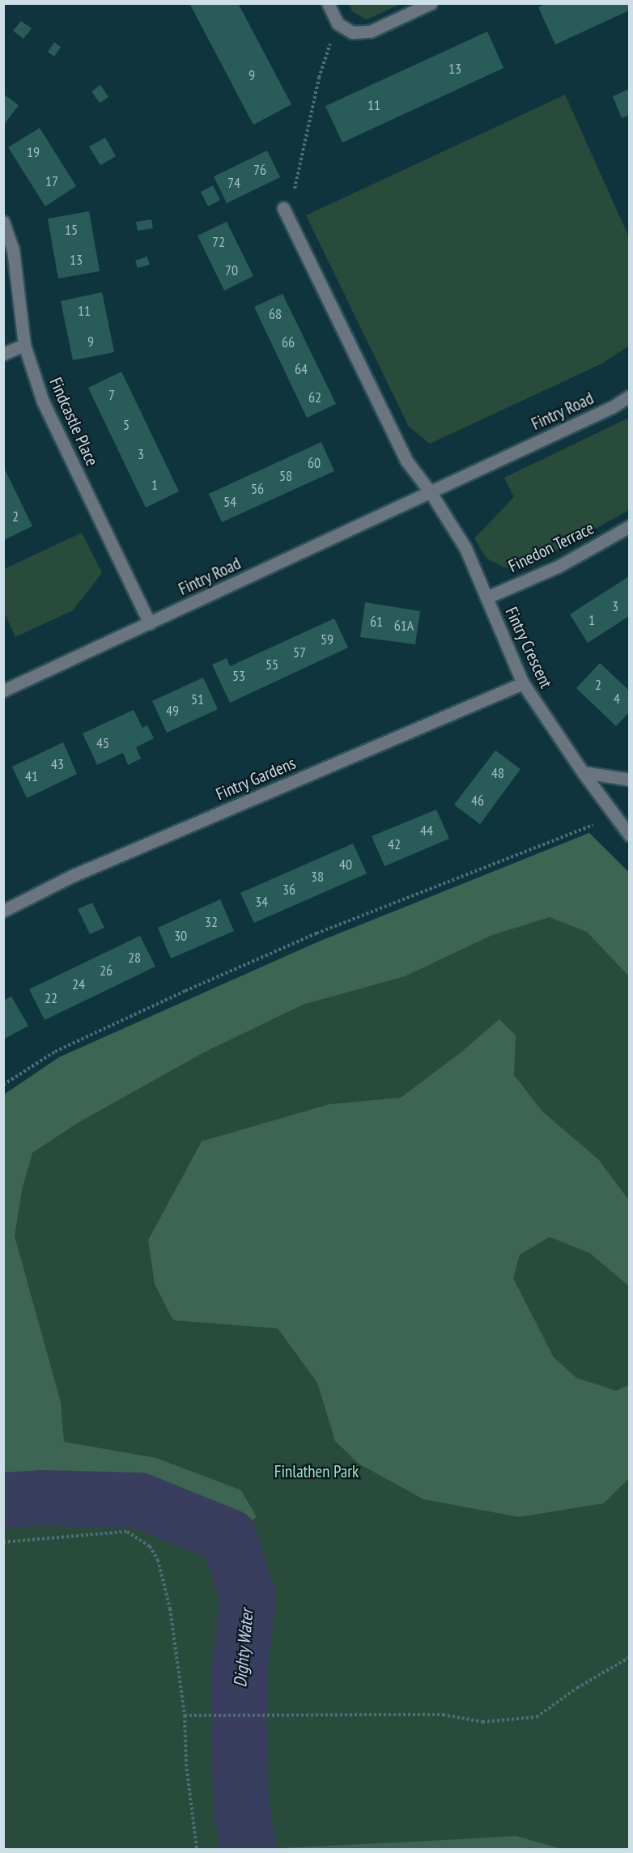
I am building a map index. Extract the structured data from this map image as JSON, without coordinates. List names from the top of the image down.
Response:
{
  "streets": {
    "street": [
      "Fintry Road",
      "Findcastle Place",
      "Finedon Terrace",
      "Fintry Crescent",
      "Fintry Gardens"
    ]
  },
  "crossings": [
    ["Fintry Road", "Findcastle Place"],
    ["Fintry Road", "Fintry Crescent"],
    ["Finedon Terrace", "Fintry Crescent"],
    ["Fintry Crescent", "Fintry Gardens"]
  ],
  "water": ["Dighty Water"],
  "parks": ["Finlathen Park"],
  "house_numbers": [
    "13",
    "9",
    "11",
    "19",
    "76",
    "17",
    "74",
    "15",
    "72",
    "13",
    "70",
    "11",
    "68",
    "9",
    "66",
    "64",
    "7",
    "62",
    "5",
    "3",
    "60",
    "58",
    "1",
    "56",
    "54",
    "2",
    "3",
    "1",
    "61",
    "61A",
    "59",
    "57",
    "55",
    "53",
    "2",
    "4",
    "51",
    "49",
    "45",
    "43",
    "48",
    "41",
    "46",
    "44",
    "42",
    "40",
    "38",
    "36",
    "34",
    "32",
    "30",
    "28",
    "26",
    "24",
    "22"
  ]
}
